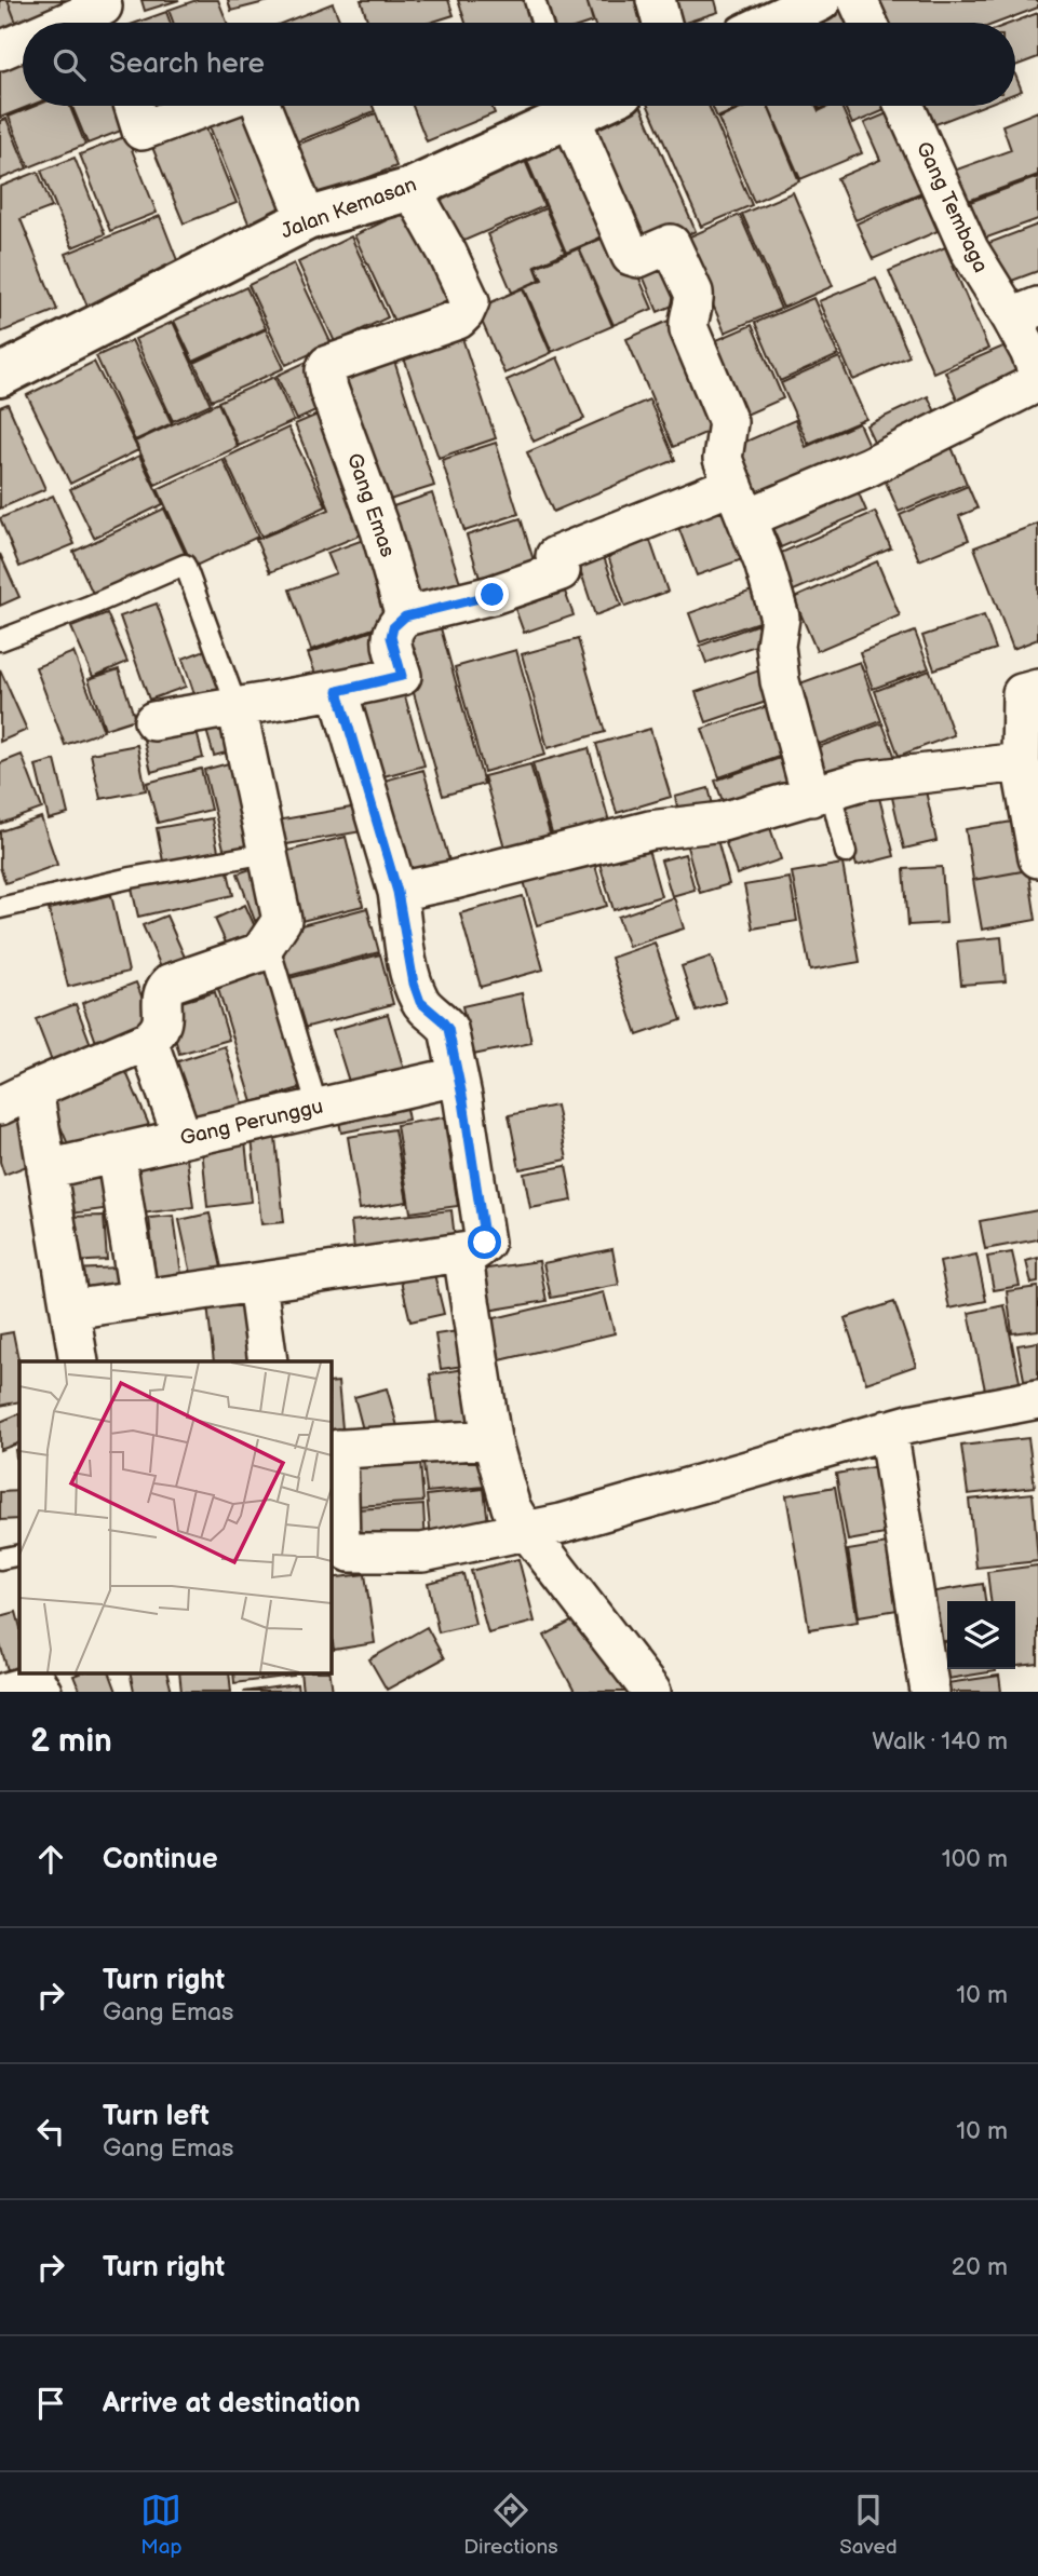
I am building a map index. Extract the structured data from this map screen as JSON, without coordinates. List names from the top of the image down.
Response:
{
  "streets": {
    "street": [
      "Gang Tembaga",
      "Jalan Kemasan",
      "Gang Emas",
      "Gang Perunggu"
    ]
  },
  "crossings": [
    ["Jalan Kemasan", "Gang Emas"]
  ],
  "page": {
    "search": "Search here",
    "heading": ["2 min", "Walk · 140 m"],
    "list": [
      ["Continue", "100 m"],
      ["Turn right", "Gang Emas", "10 m"],
      ["Turn left", "Gang Emas", "10 m"],
      ["Turn right", "20 m"],
      "Arrive at destination"
    ],
    "nav": ["Map", "Directions", "Saved"]
  }
}
